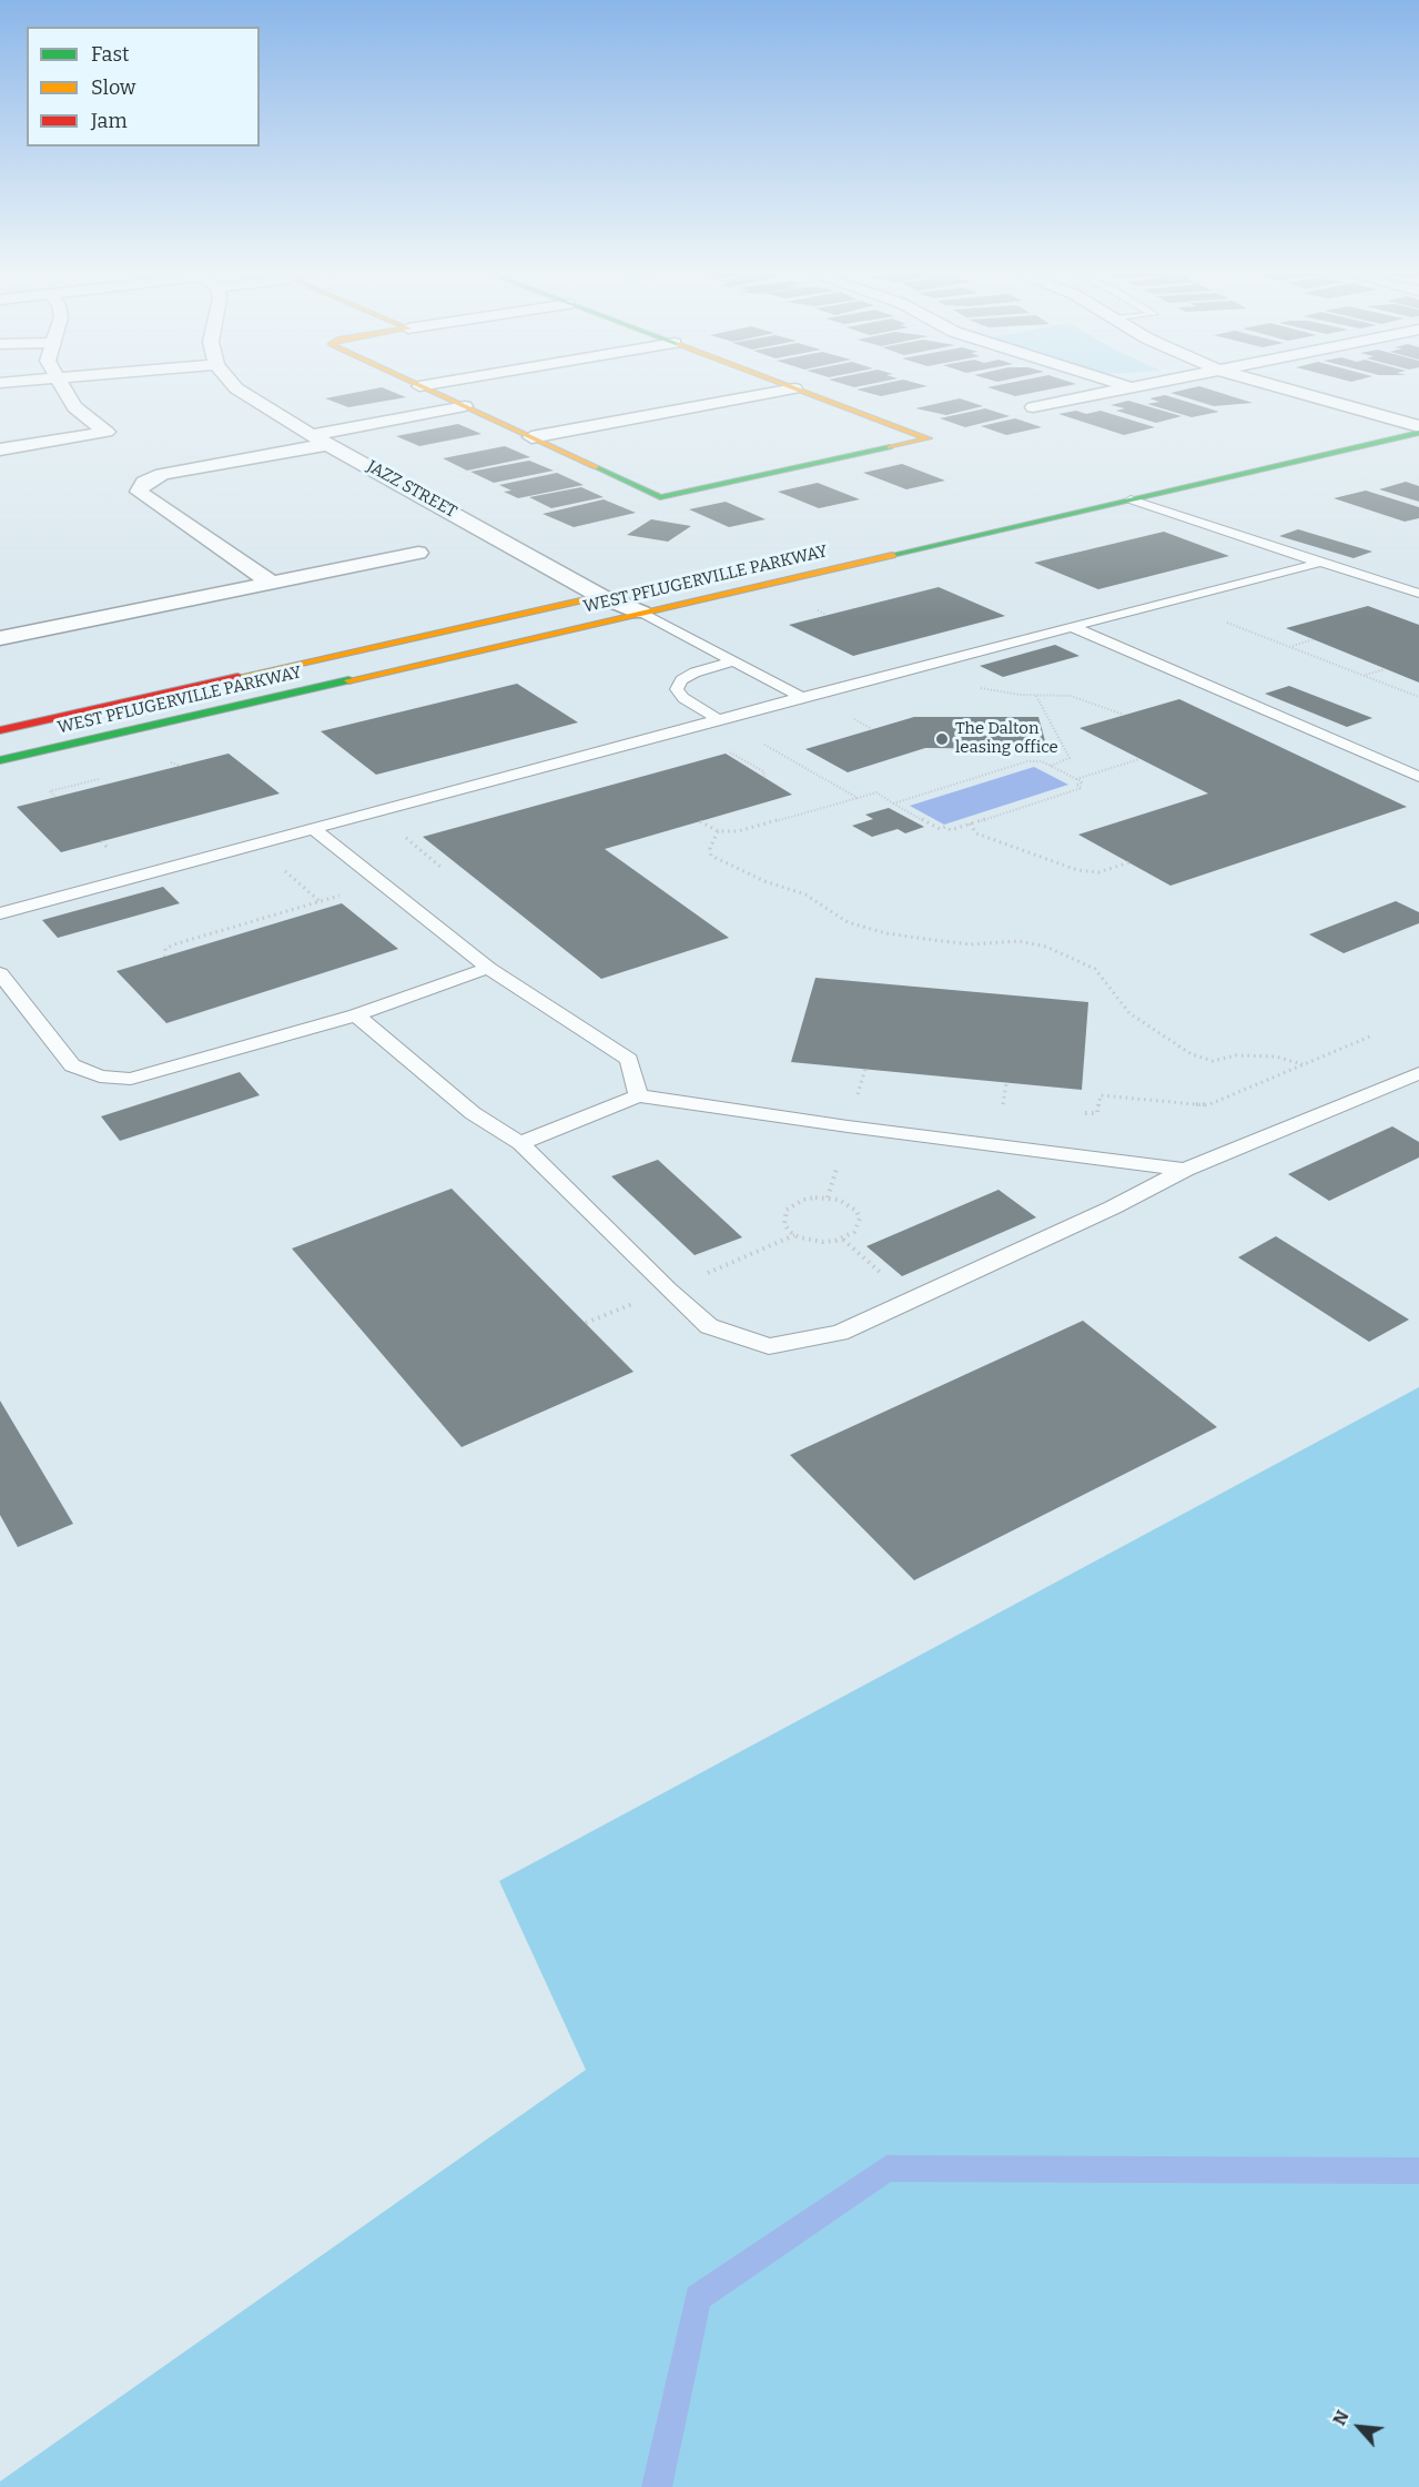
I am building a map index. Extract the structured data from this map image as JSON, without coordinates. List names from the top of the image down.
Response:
{
  "streets": {
    "street": ["JAZZ STREET", "WEST PFLUGERVILLE PARKWAY"]
  },
  "crossings": [
    ["JAZZ STREET", "WEST PFLUGERVILLE PARKWAY"]
  ],
  "places": ["The Dalton leasing office"],
  "legend": ["Fast", "Slow", "Jam"],
  "north": "top left"
}
